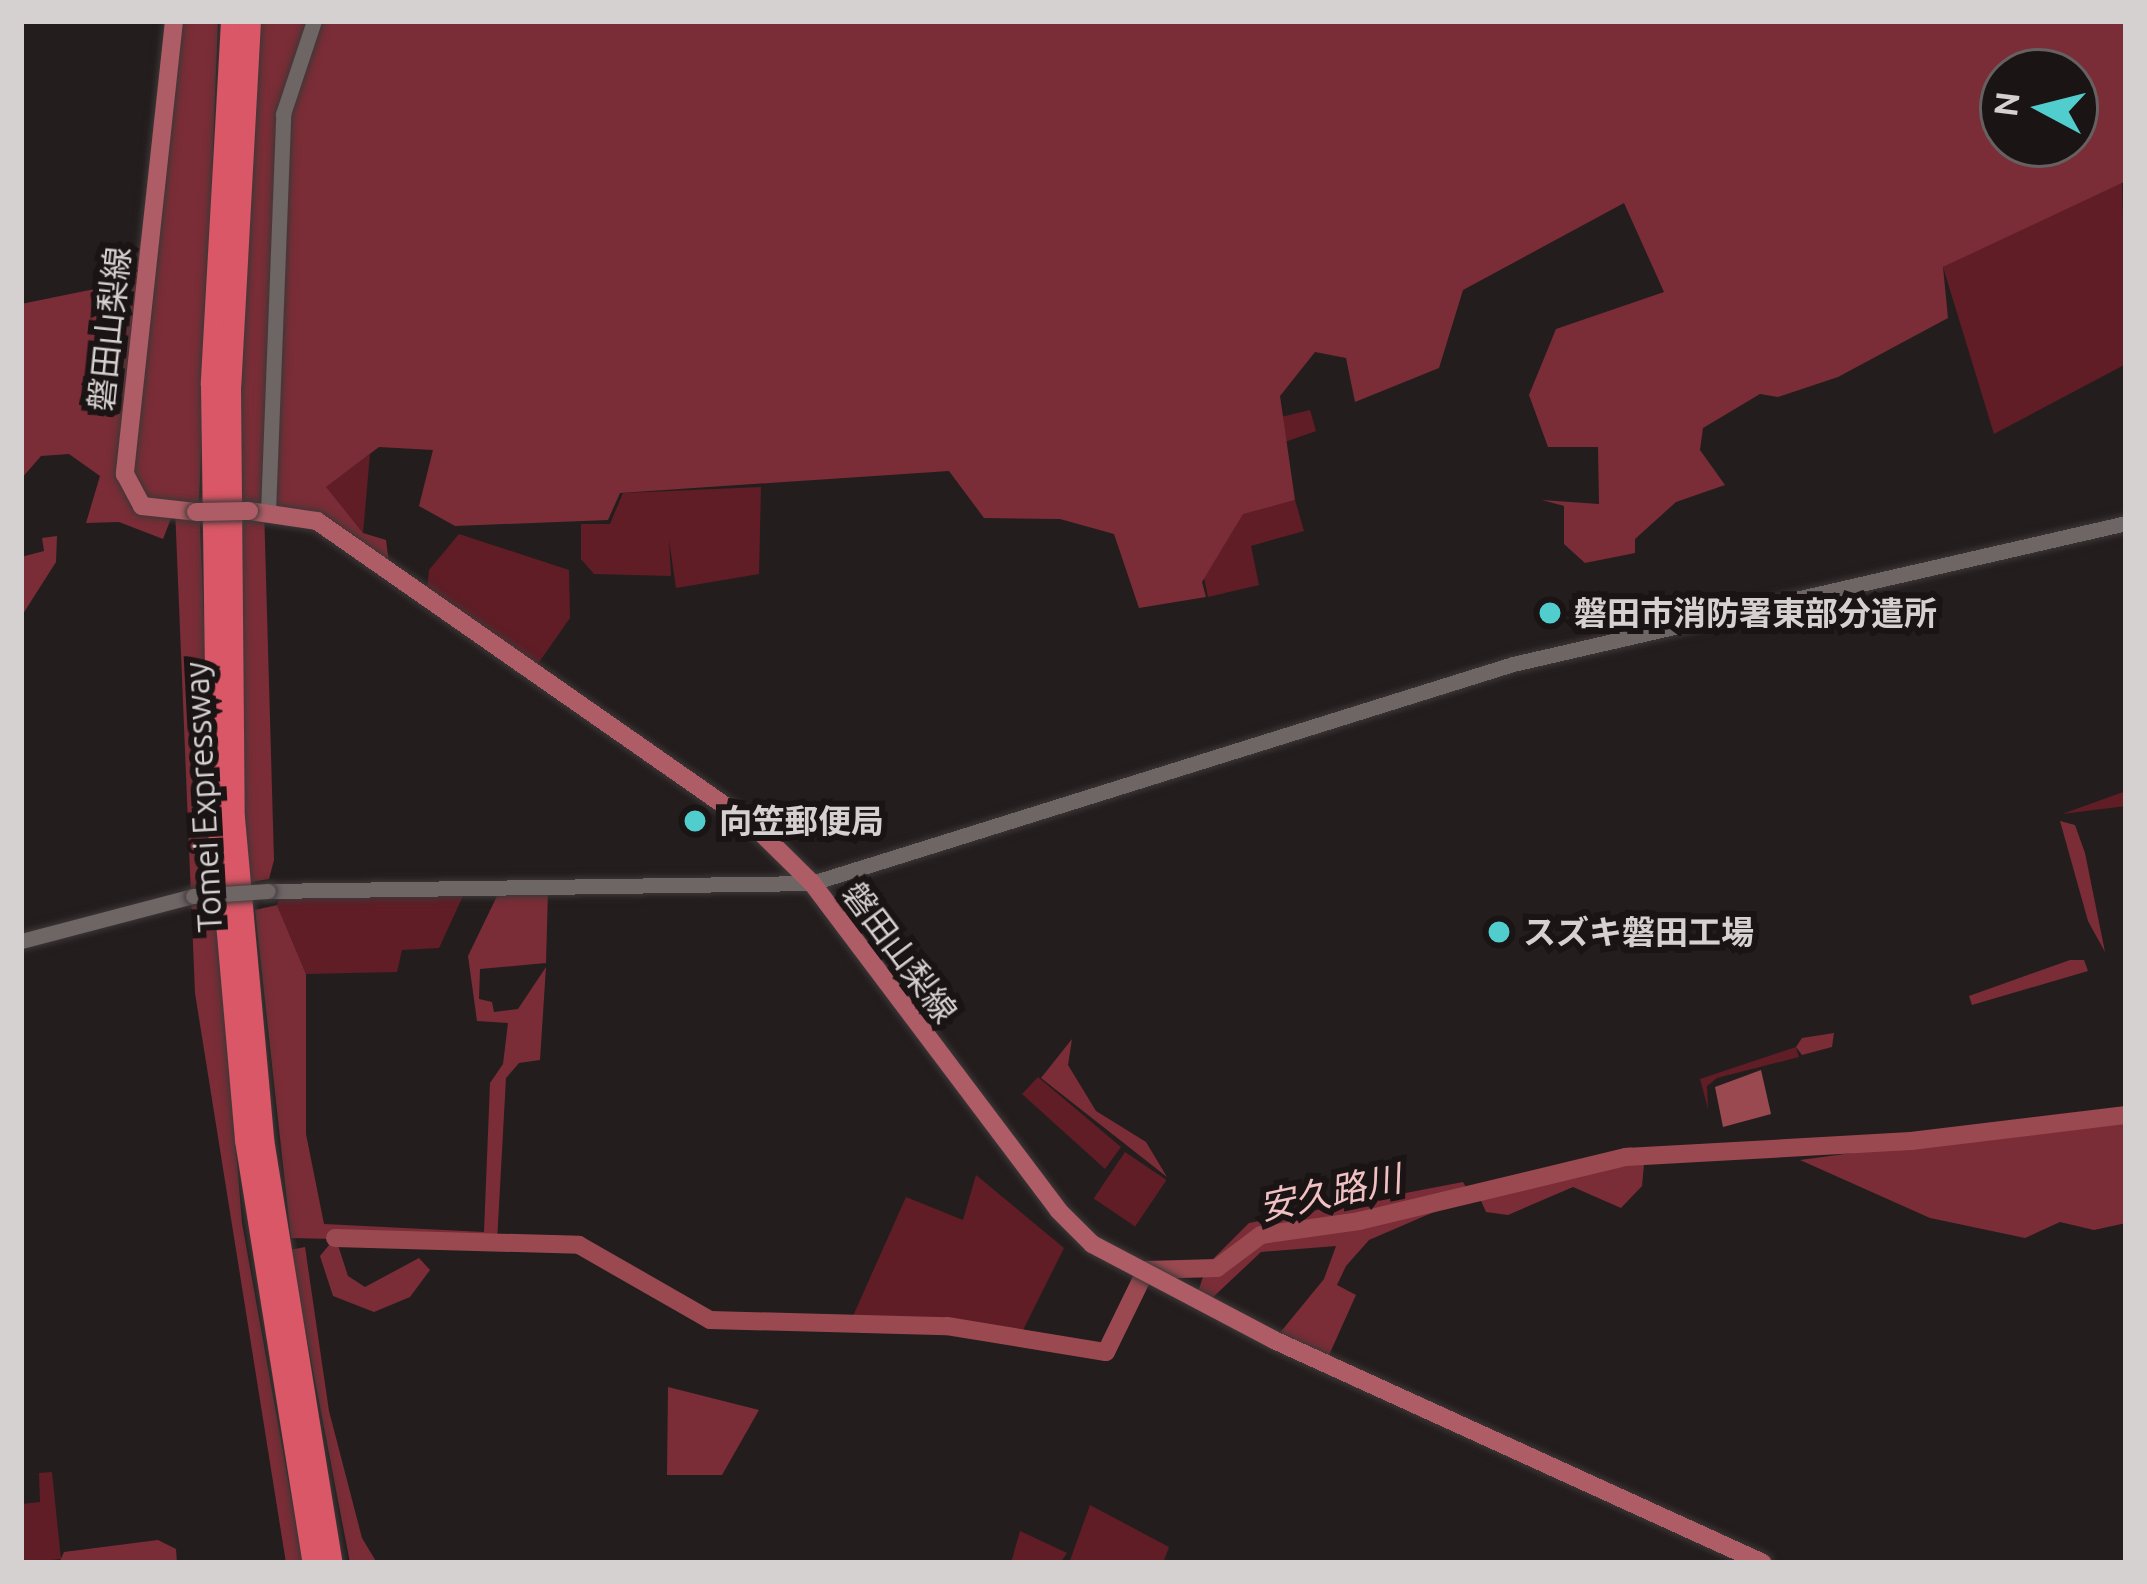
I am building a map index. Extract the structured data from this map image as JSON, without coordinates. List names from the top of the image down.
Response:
{
  "streets": {
    "highway": ["Tomei Expressway"],
    "main road": ["磐田山梨線"]
  },
  "water": ["安久路川"],
  "places": ["磐田市消防署東部分遣所", "向笠郵便局", "スズキ磐田工場"],
  "north": "left"
}
